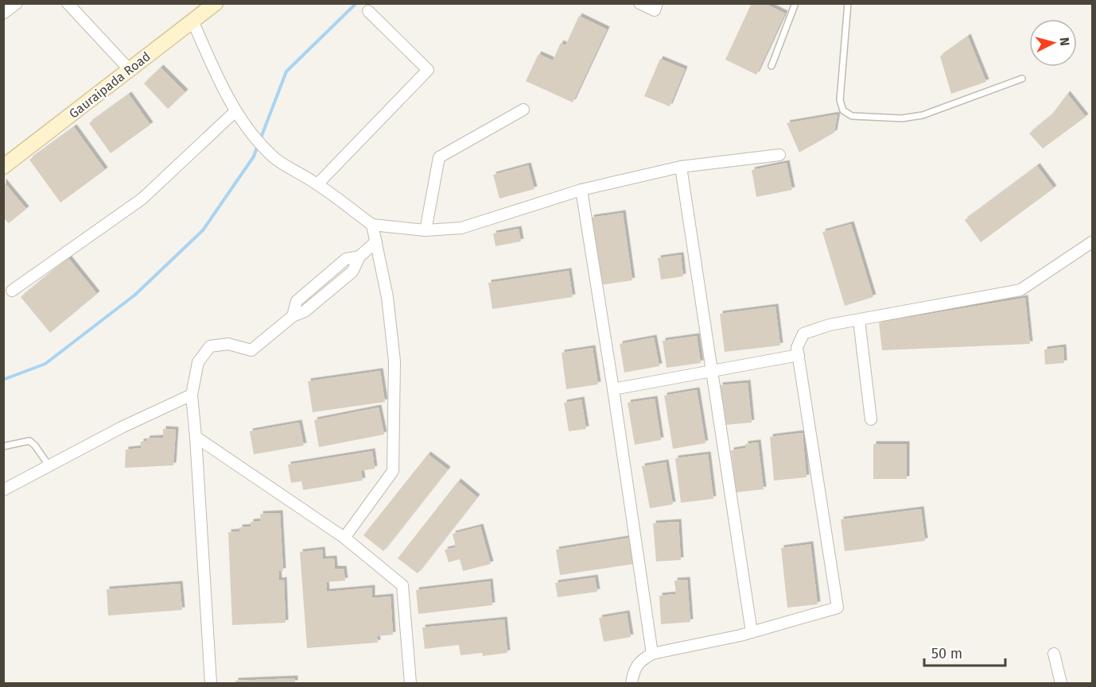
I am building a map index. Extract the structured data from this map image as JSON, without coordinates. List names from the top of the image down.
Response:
{
  "streets": {
    "street": ["Gauraipada Road"]
  },
  "scale_bar": "50 m",
  "north": "right"
}
